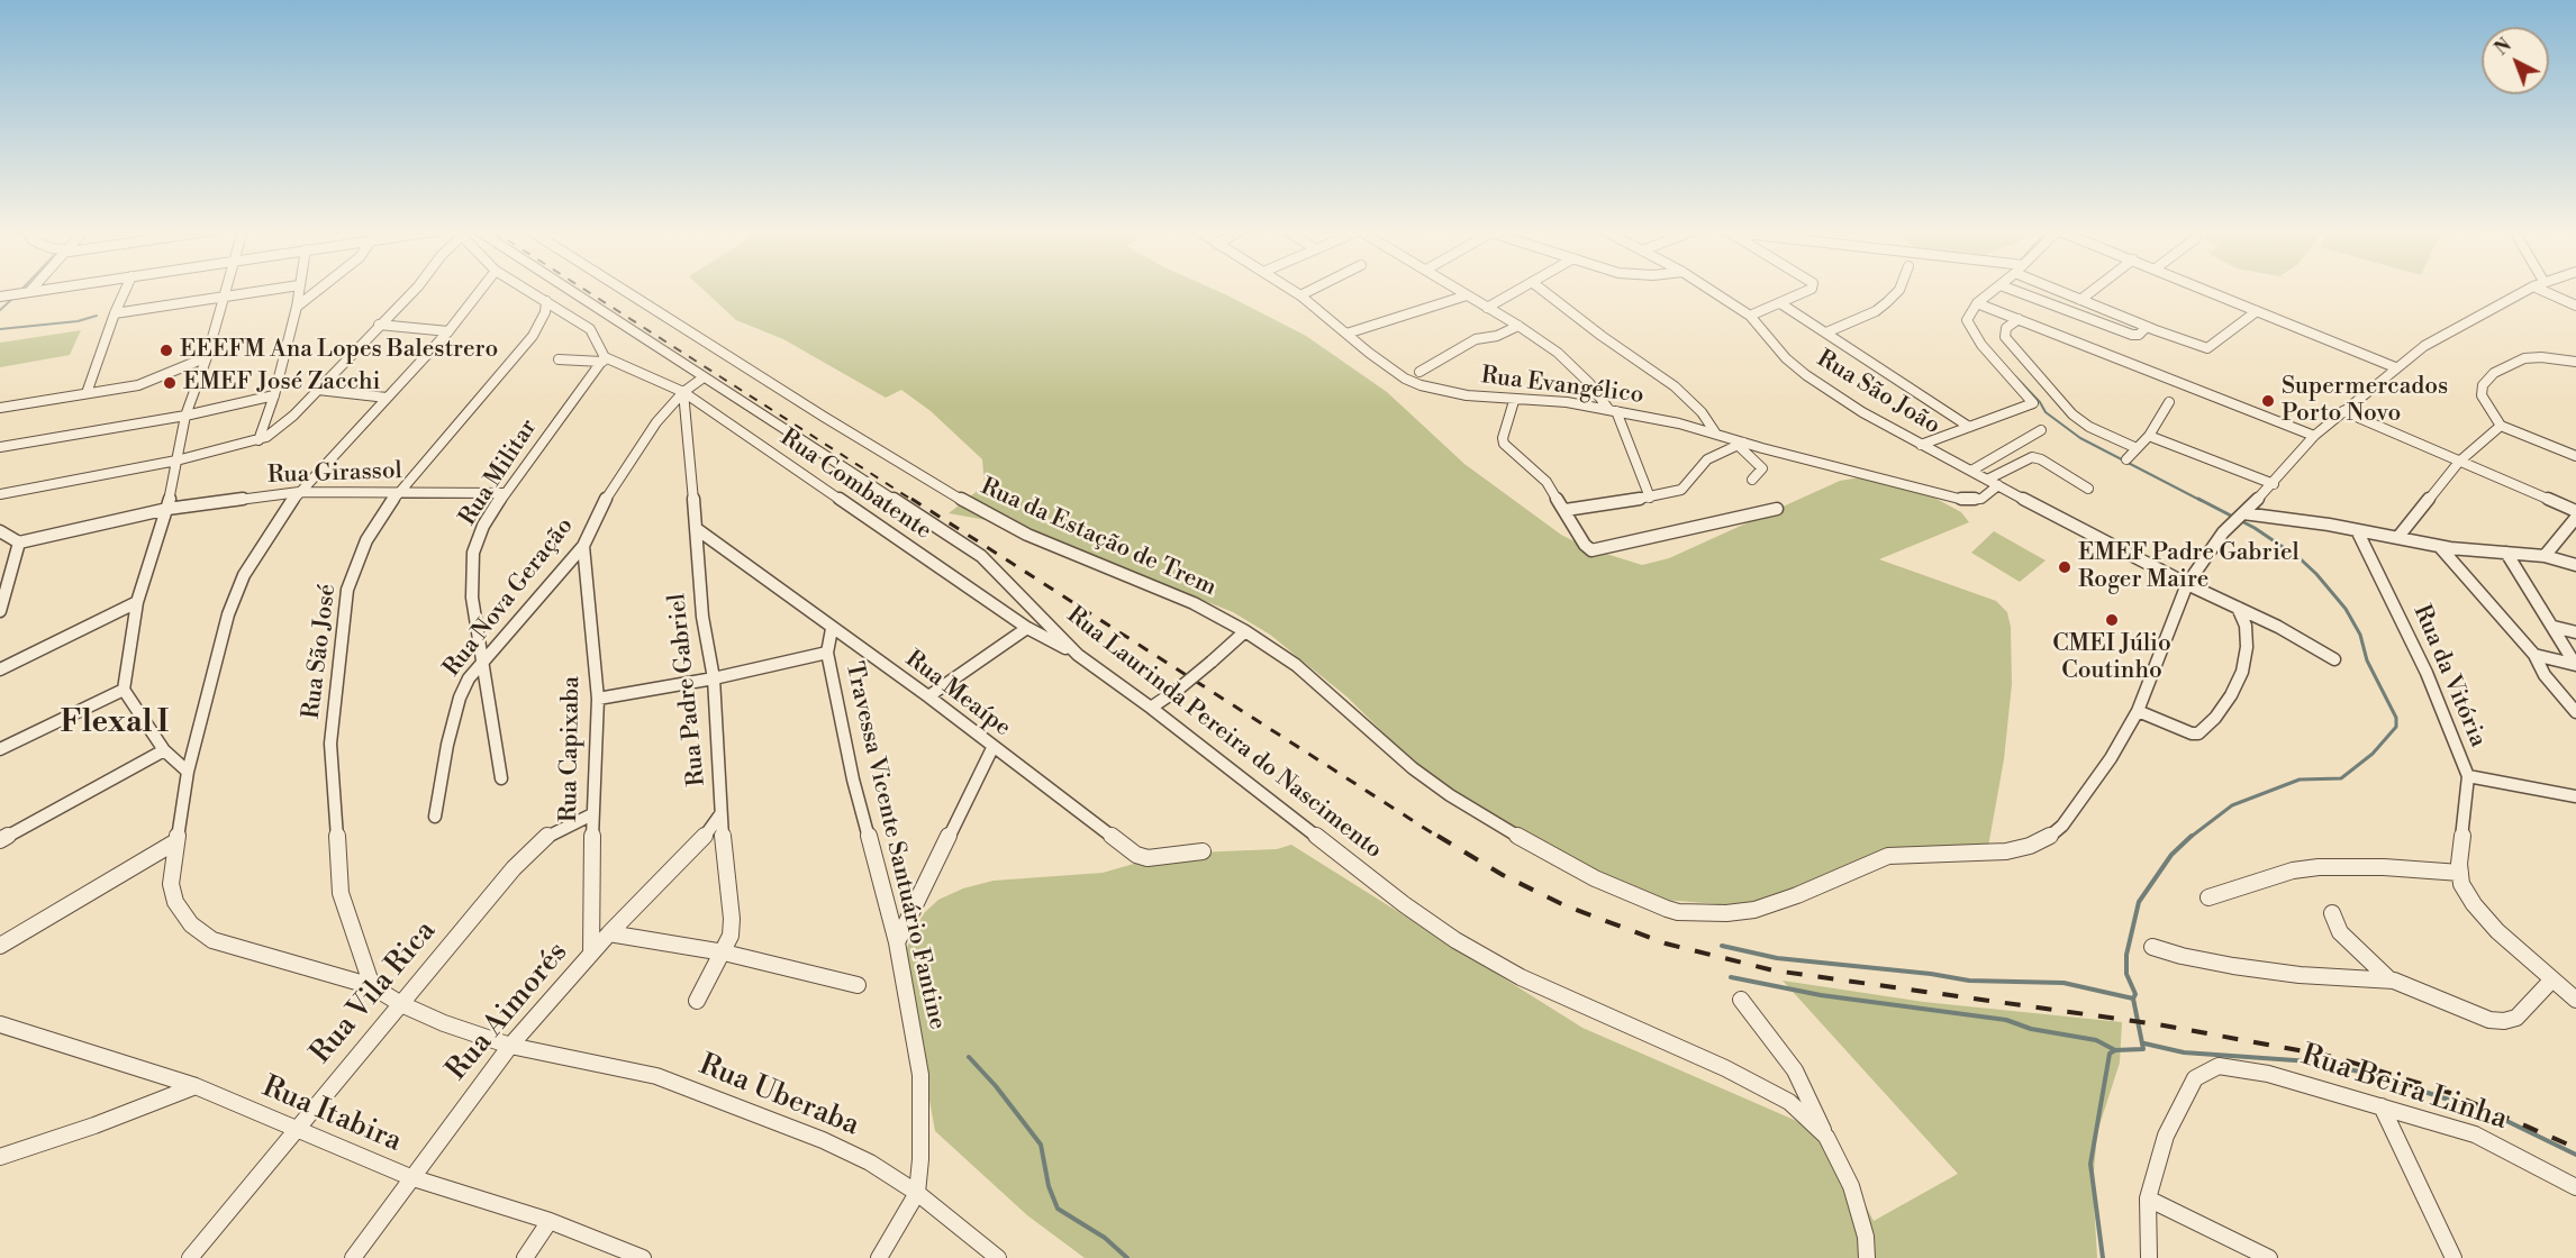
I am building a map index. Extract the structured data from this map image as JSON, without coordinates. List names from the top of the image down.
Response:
{
  "streets": {
    "street": [
      "Rua Evangélico",
      "Rua São João",
      "Rua Militar",
      "Rua Girassol",
      "Rua Combatente",
      "Rua da Estação de Trem",
      "Rua Nova Geração",
      "Rua São José",
      "Rua da Vitória",
      "Rua Padre Gabriel",
      "Rua Meaípe",
      "Rua Laurinda Pereira do Nascimento",
      "Rua Capixaba",
      "Travessa Vicente Santuário Fantine",
      "Rua Vila Rica",
      "Rua Aimorés",
      "Rua Beira Linha",
      "Rua Uberaba",
      "Rua Itabira"
    ]
  },
  "crossings": [
    ["Rua Evangélico", "Rua São João"],
    ["Rua São João", "Rua da Estação de Trem"],
    ["Rua Militar", "Rua Girassol"],
    ["Rua Militar", "Rua Combatente"],
    ["Rua Militar", "Rua Nova Geração"],
    ["Rua Girassol", "Rua São José"],
    ["Rua Girassol", "Rua Uberaba"],
    ["Rua Combatente", "Rua Nova Geração"],
    ["Rua Combatente", "Rua Padre Gabriel"],
    ["Rua Combatente", "Rua Laurinda Pereira do Nascimento"],
    ["Rua Nova Geração", "Rua Padre Gabriel"],
    ["Rua Nova Geração", "Rua Capixaba"],
    ["Rua São José", "Rua Uberaba"],
    ["Rua Padre Gabriel", "Rua Meaípe"],
    ["Rua Padre Gabriel", "Rua Aimorés"],
    ["Rua Meaípe", "Travessa Vicente Santuário Fantine"],
    ["Rua Capixaba", "Rua Vila Rica"],
    ["Rua Capixaba", "Rua Aimorés"],
    ["Travessa Vicente Santuário Fantine", "Rua Uberaba"],
    ["Rua Vila Rica", "Rua Uberaba"],
    ["Rua Vila Rica", "Rua Itabira"],
    ["Rua Aimorés", "Rua Uberaba"],
    ["Rua Aimorés", "Rua Itabira"]
  ],
  "districts": ["Flexal I"],
  "places": [
    "EEEFM Ana Lopes Balestrero",
    "EMEF José Zacchi",
    "Supermercados Porto Novo",
    "EMEF Padre Gabriel Roger Maire",
    "CMEI Júlio Coutinho"
  ],
  "north": "top left"
}
